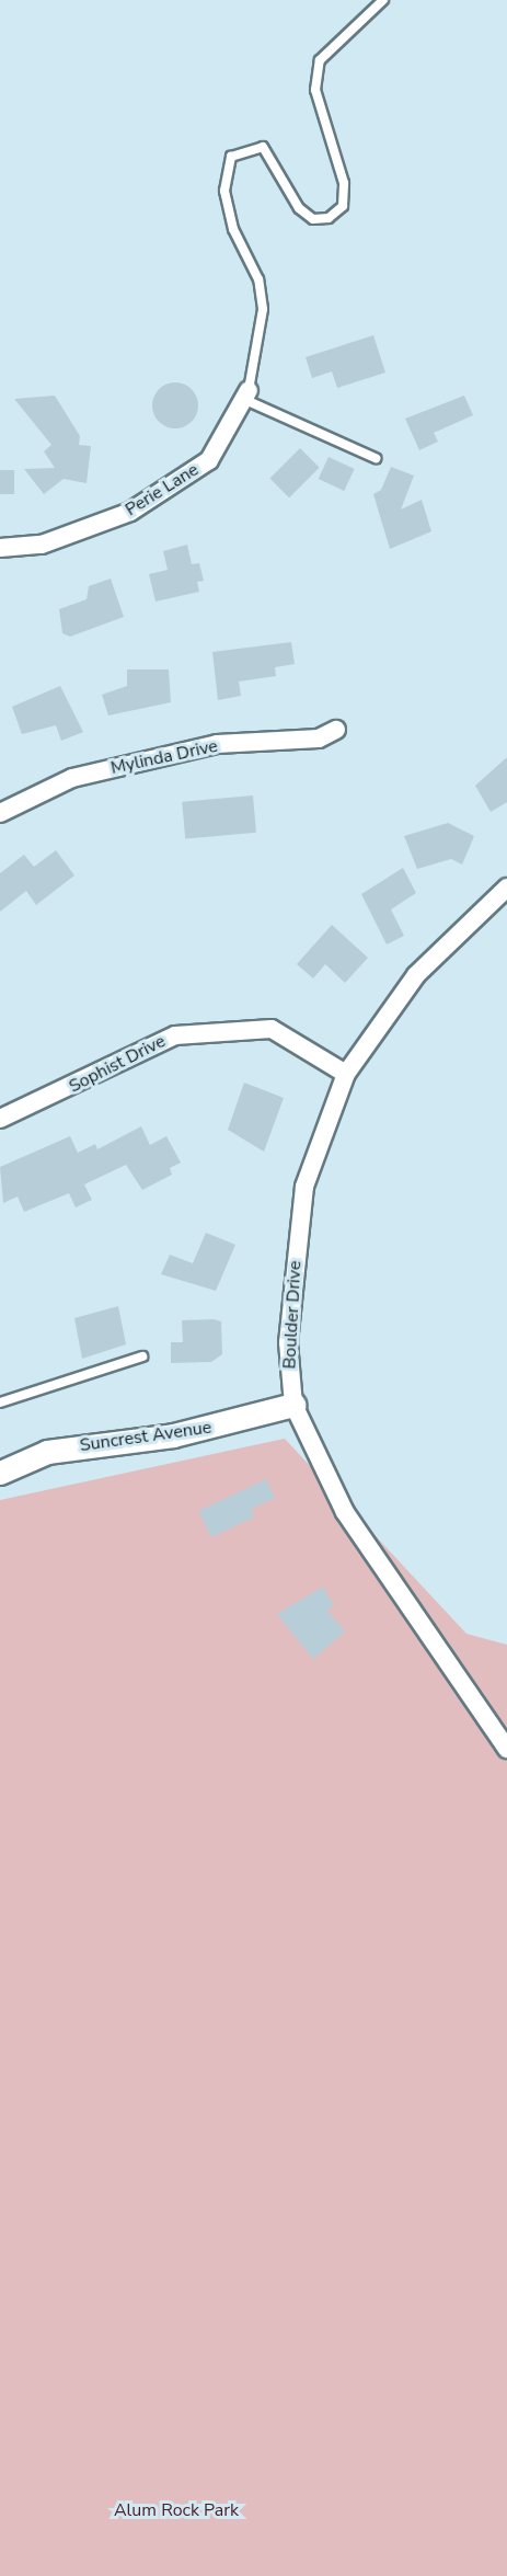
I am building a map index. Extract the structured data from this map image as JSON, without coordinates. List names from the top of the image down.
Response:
{
  "streets": {
    "street": [
      "Perie Lane",
      "Mylinda Drive",
      "Sophist Drive",
      "Boulder Drive",
      "Suncrest Avenue"
    ]
  },
  "crossings": [
    ["Sophist Drive", "Boulder Drive"],
    ["Boulder Drive", "Suncrest Avenue"]
  ],
  "parks": ["Alum Rock Park"]
}
